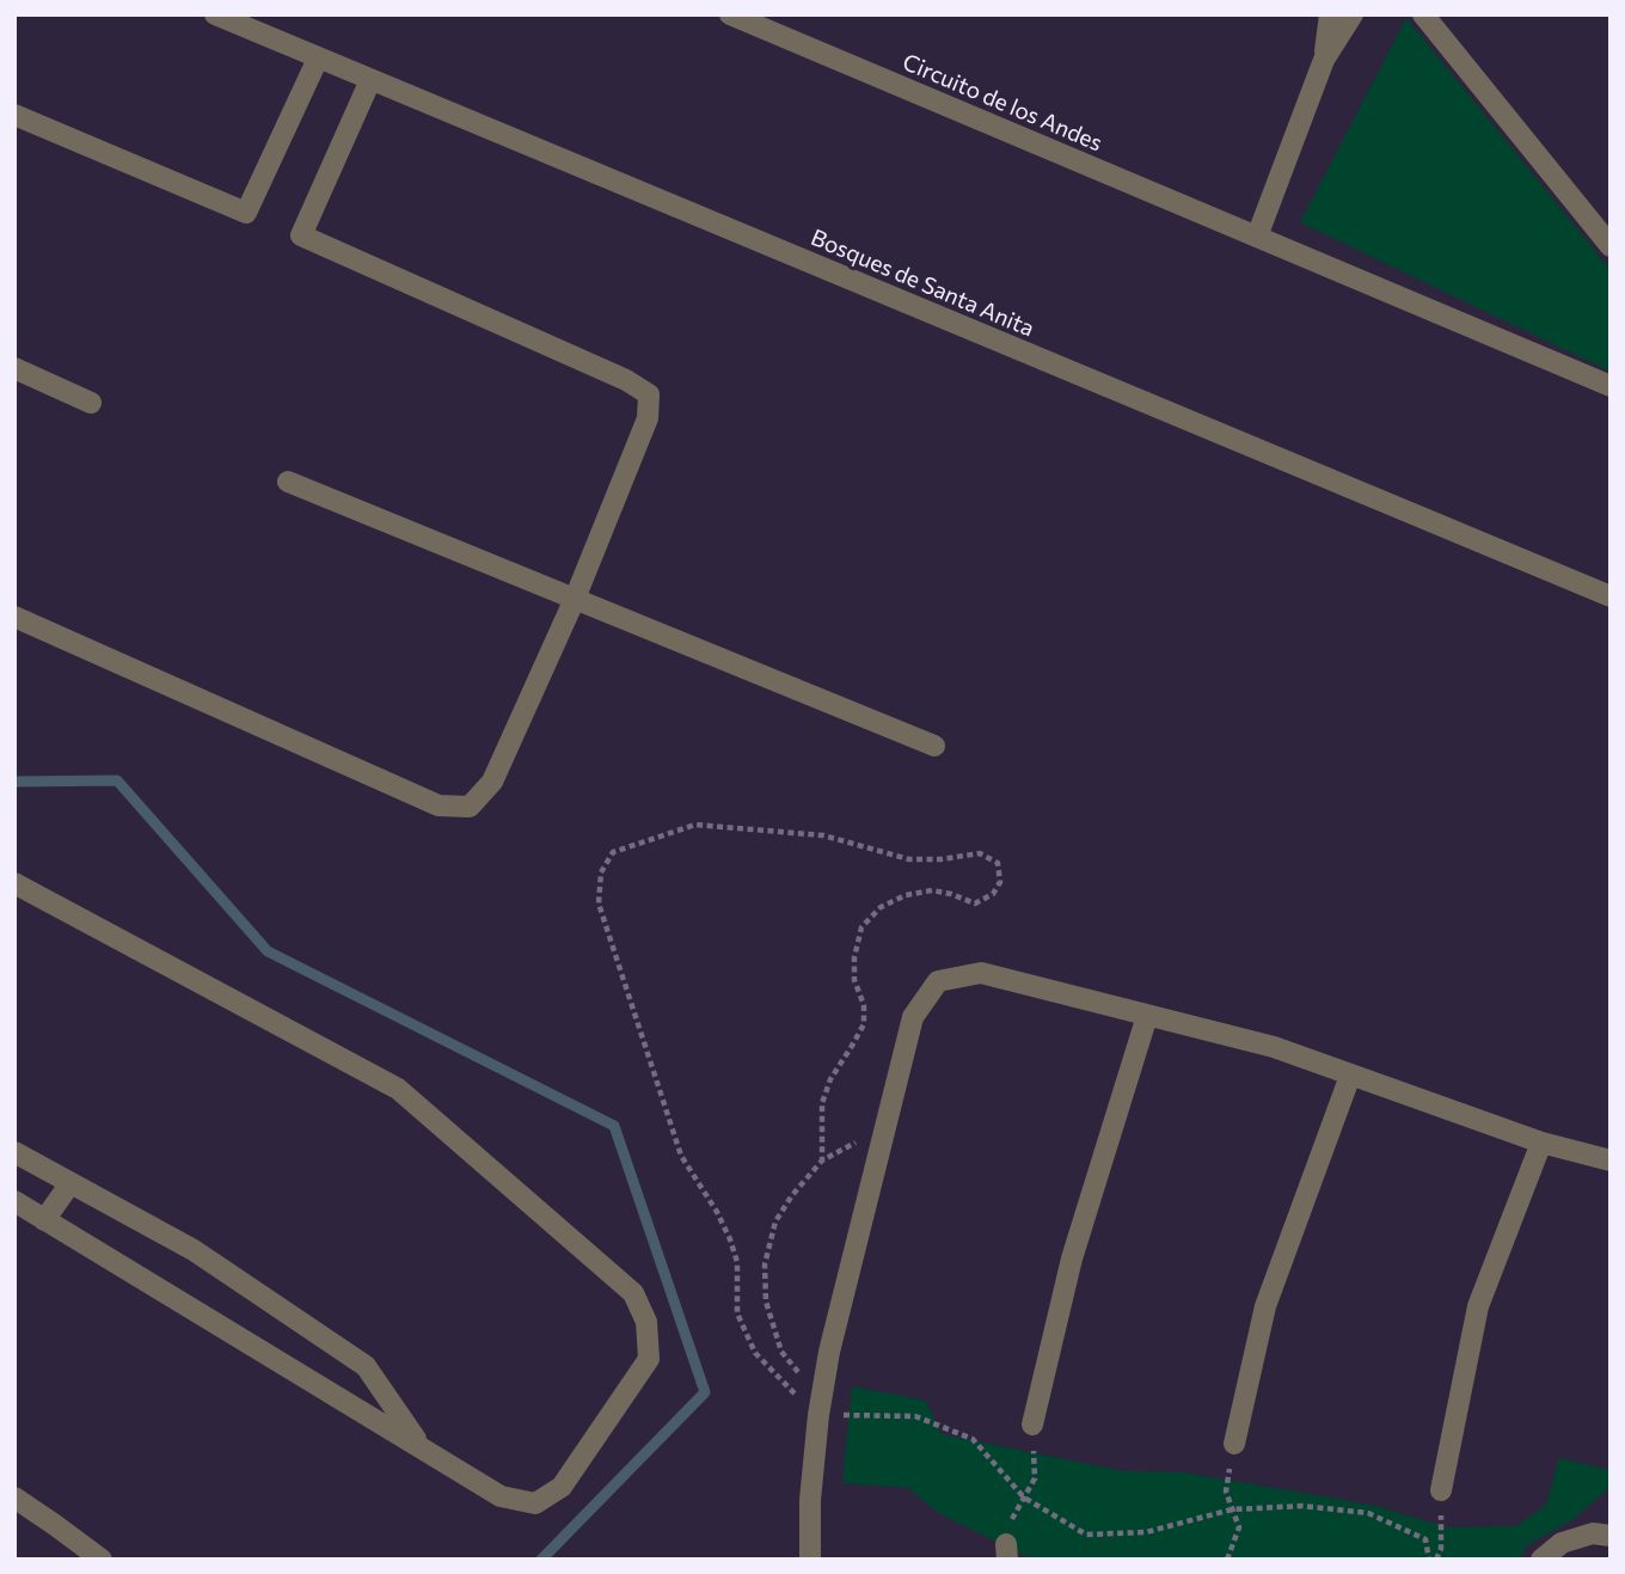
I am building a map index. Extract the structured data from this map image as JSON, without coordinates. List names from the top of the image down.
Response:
{
  "streets": {
    "street": ["Circuito de los Andes", "Bosques de Santa Anita"]
  }
}
